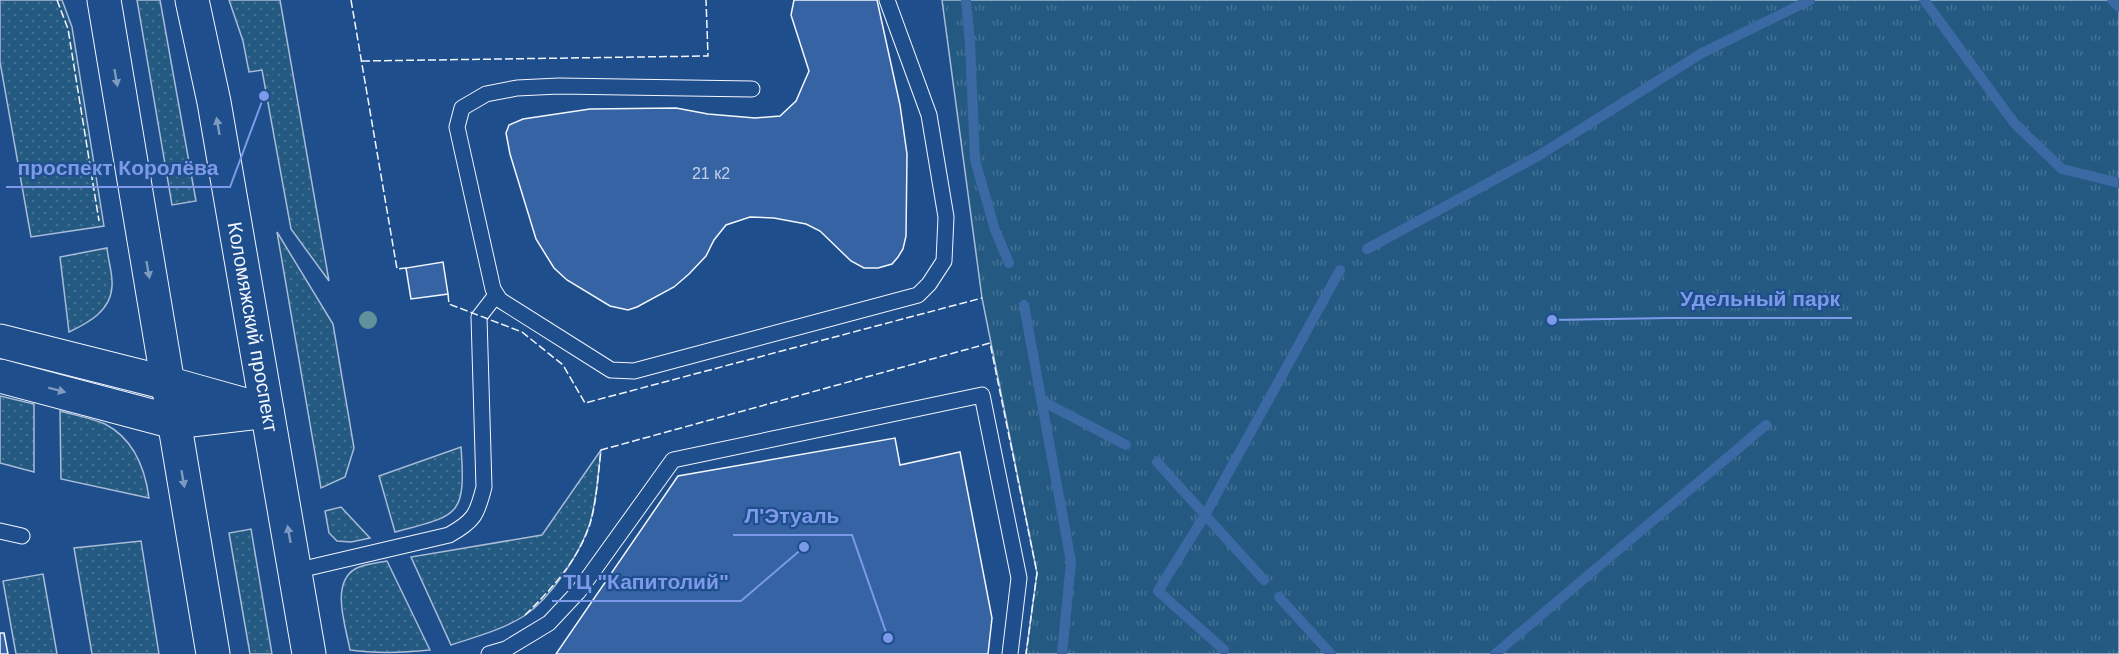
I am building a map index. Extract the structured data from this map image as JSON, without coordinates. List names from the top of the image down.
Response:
{
  "streets": {
    "main road": ["Коломяжский проспект"]
  },
  "places": [
    "проспект Королёва",
    "Удельный парк",
    "ТЦ \"Капитолий\"",
    "Л'Этуаль"
  ],
  "house_numbers": ["21 к2"]
}
